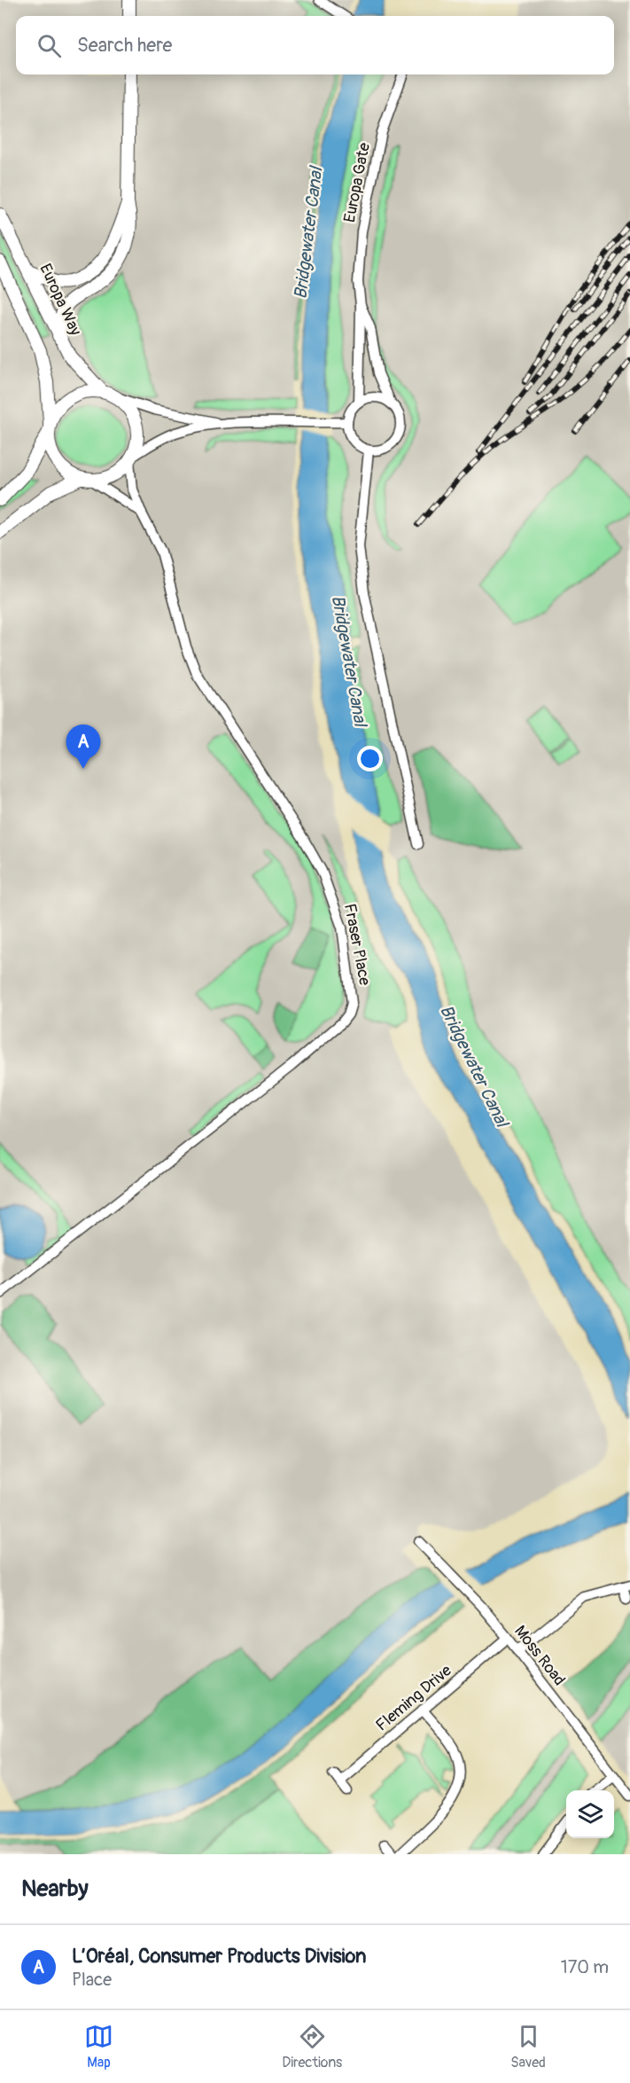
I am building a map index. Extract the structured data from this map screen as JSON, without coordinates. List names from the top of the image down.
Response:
{
  "streets": {
    "street": [
      "Europa Gate",
      "Europa Way",
      "Fraser Place",
      "Moss Road",
      "Fleming Drive"
    ]
  },
  "crossings": [
    ["Europa Way", "Fraser Place"],
    ["Moss Road", "Fleming Drive"]
  ],
  "water": ["Bridgewater Canal"],
  "page": {
    "search": "Search here",
    "pins": "A",
    "heading": "Nearby",
    "list": [
      {
        "mark": "A",
        "name": "L’Oréal, Consumer Products Division",
        "note": "Place",
        "value": "170 m"
      }
    ],
    "nav": ["Map", "Directions", "Saved"]
  }
}
